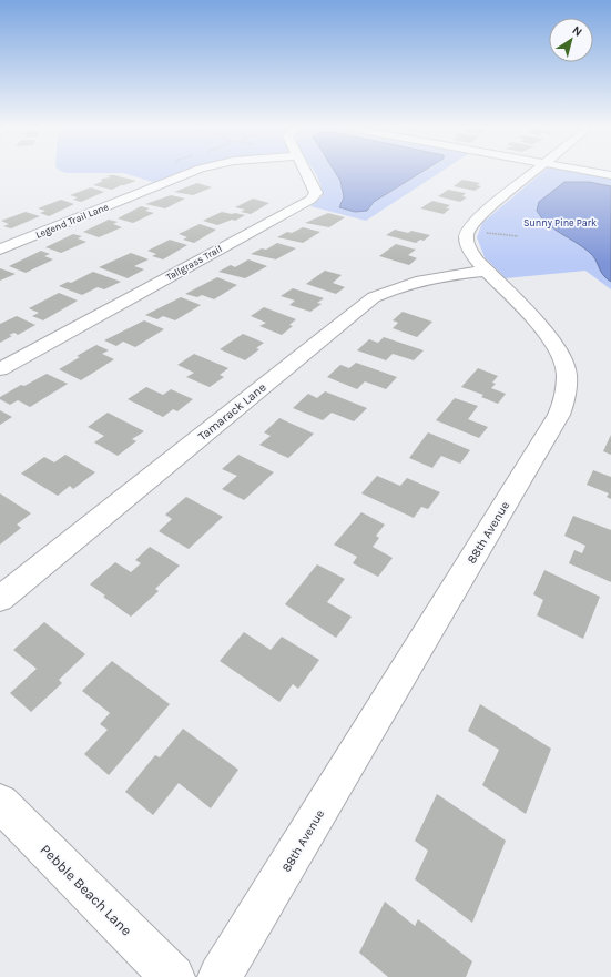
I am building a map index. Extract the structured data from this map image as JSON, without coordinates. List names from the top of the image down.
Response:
{
  "streets": {
    "street": [
      "Legend Trail Lane",
      "Tallgrass Trail",
      "Tamarack Lane",
      "88th Avenue",
      "Pebble Beach Lane"
    ]
  },
  "crossings": [
    ["Tamarack Lane", "88th Avenue"]
  ],
  "parks": ["Sunny Pine Park"],
  "north": "top right"
}
